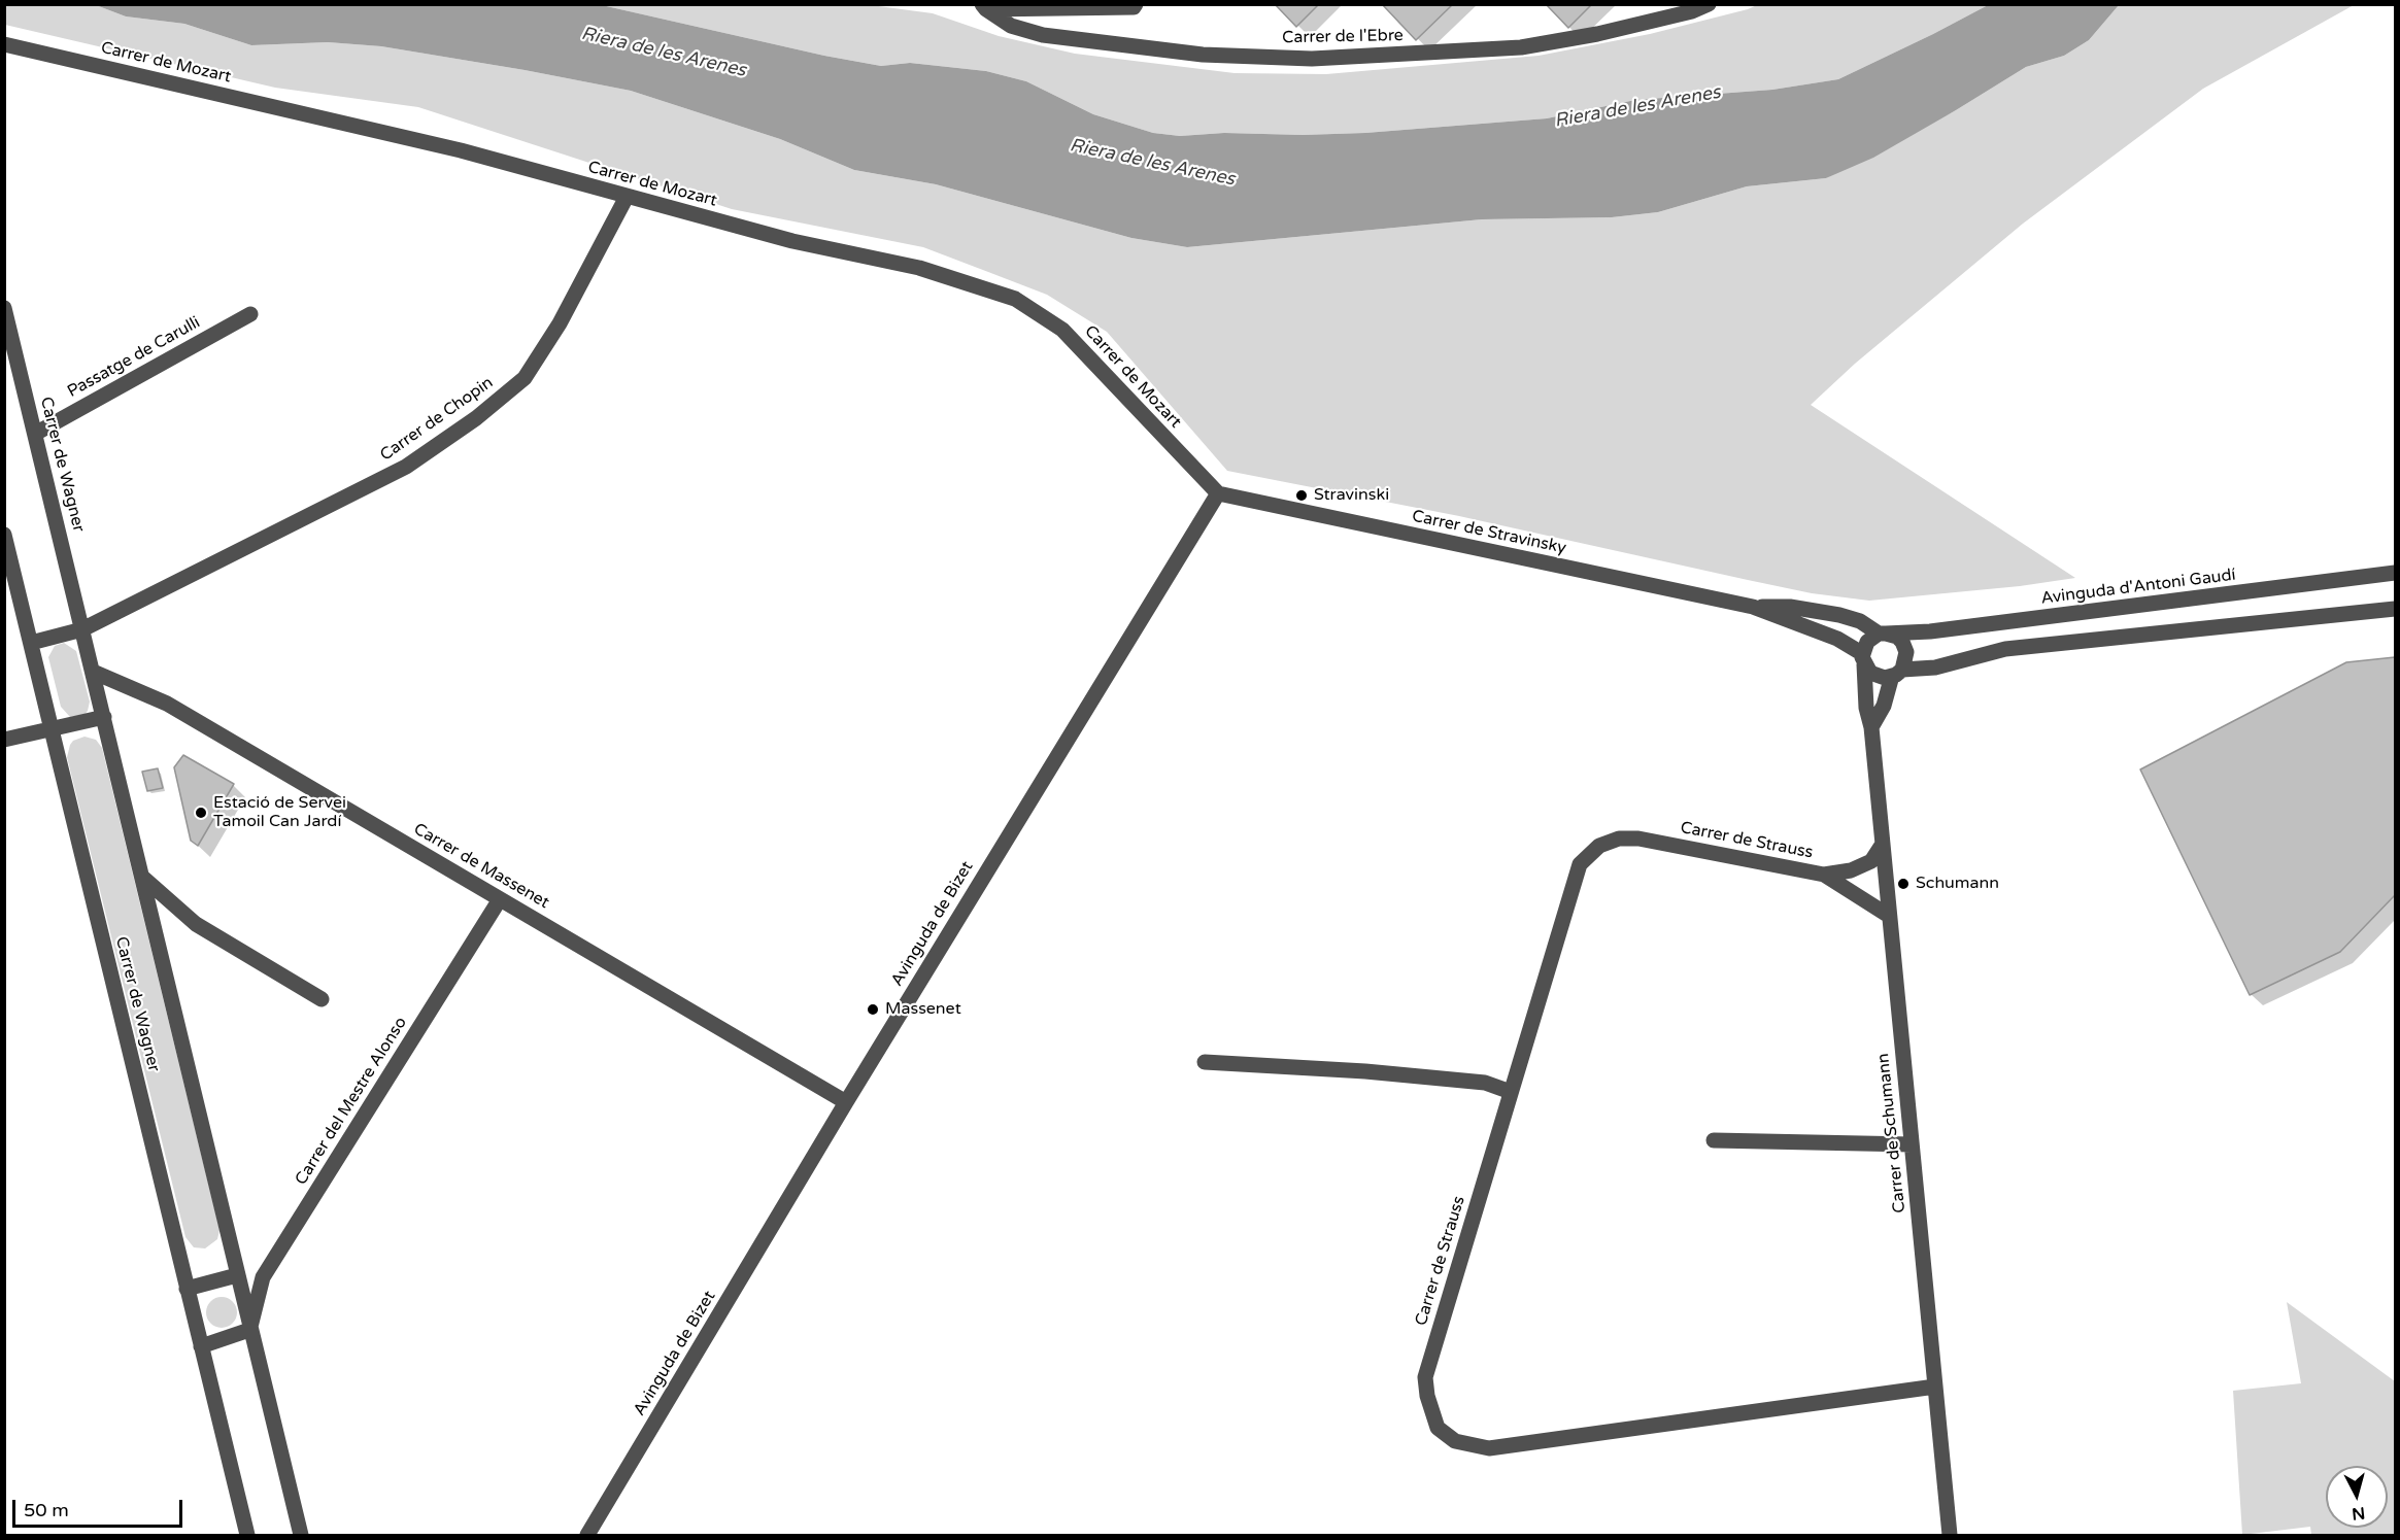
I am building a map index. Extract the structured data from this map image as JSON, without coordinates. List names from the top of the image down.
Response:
{
  "streets": {
    "street": [
      "Carrer de l'Ebre",
      "Carrer de Mozart",
      "Passatge de Carulli",
      "Carrer de Chopin",
      "Carrer de Wagner",
      "Carrer de Stravinsky",
      "Avinguda d'Antoni Gaudí",
      "Carrer de Strauss",
      "Carrer de Massenet",
      "Avinguda de Bizet",
      "Carrer del Mestre Alonso",
      "Carrer de Schumann"
    ]
  },
  "crossings": [
    ["Carrer de Mozart", "Carrer de Chopin"],
    ["Carrer de Mozart", "Carrer de Stravinsky"],
    ["Carrer de Mozart", "Avinguda de Bizet"],
    ["Passatge de Carulli", "Carrer de Wagner"],
    ["Carrer de Chopin", "Carrer de Wagner"],
    ["Carrer de Wagner", "Carrer de Massenet"],
    ["Carrer de Wagner", "Carrer del Mestre Alonso"],
    ["Carrer de Stravinsky", "Avinguda d'Antoni Gaudí"],
    ["Carrer de Stravinsky", "Avinguda de Bizet"],
    ["Carrer de Stravinsky", "Carrer de Schumann"],
    ["Avinguda d'Antoni Gaudí", "Carrer de Schumann"],
    ["Carrer de Strauss", "Carrer de Schumann"],
    ["Carrer de Massenet", "Avinguda de Bizet"],
    ["Carrer de Massenet", "Carrer del Mestre Alonso"]
  ],
  "water": ["Riera de les Arenes"],
  "places": [
    "Stravinski",
    "Estació de Servei Tamoil Can Jardí",
    "Schumann",
    "Massenet"
  ],
  "scale_bar": "50 m",
  "north": "bottom"
}
